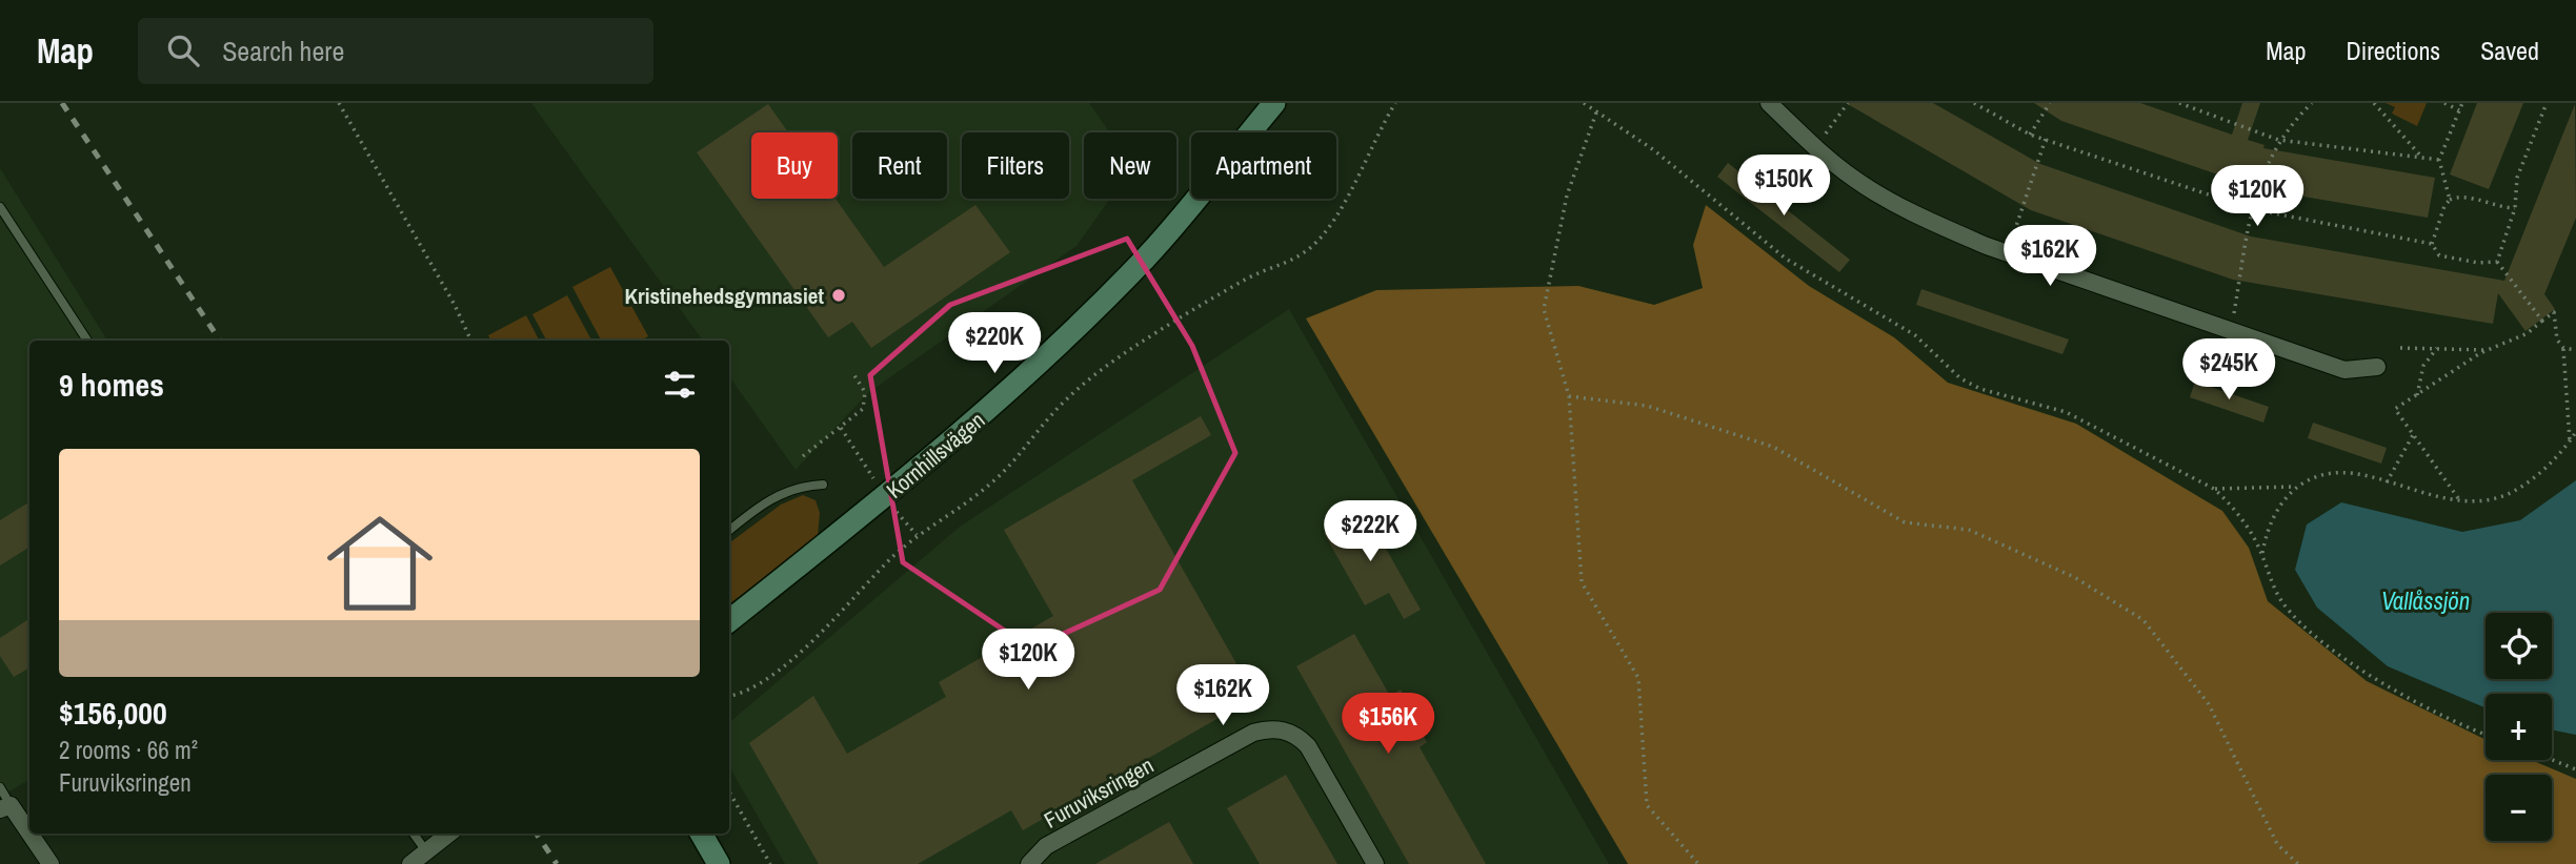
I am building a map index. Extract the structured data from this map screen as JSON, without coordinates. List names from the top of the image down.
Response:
{
  "streets": {
    "street": ["Kornhillsvägen", "Furuviksringen"]
  },
  "water": ["Vallåssjön"],
  "places": ["Kristinehedsgymnasiet"],
  "page": {
    "header": "Map",
    "search": "Search here",
    "nav": ["Map", "Directions", "Saved"],
    "chip": [
      "Buy",
      "Rent",
      "Filters",
      "New",
      "Apartment"
    ],
    "price": [
      "$150K",
      "$120K",
      "$162K",
      "$220K",
      "$245K",
      "$222K",
      "$120K",
      "$162K",
      "$156K"
    ],
    "heading": "9 homes",
    "list": [
      {
        "name": "$156,000",
        "note": "2 rooms · 66 m² · Furuviksringen"
      }
    ],
    "map_buttons": ["+", "−"]
  }
}
